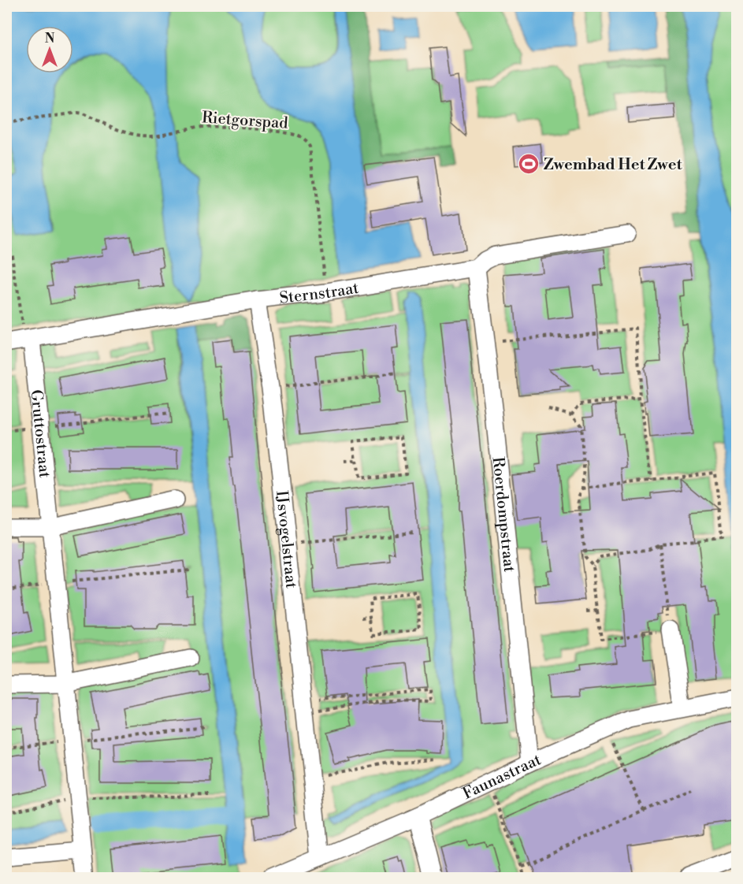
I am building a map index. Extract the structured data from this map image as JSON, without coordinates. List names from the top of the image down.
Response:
{
  "streets": {
    "street": [
      "Sternstraat",
      "Gruttostraat",
      "Roerdompstraat",
      "IJsvogelstraat",
      "Faunastraat"
    ],
    "path": ["Rietgorspad"]
  },
  "crossings": [
    ["Rietgorspad", "Sternstraat"],
    ["Sternstraat", "Gruttostraat"],
    ["Sternstraat", "Roerdompstraat"],
    ["Sternstraat", "IJsvogelstraat"],
    ["Roerdompstraat", "Faunastraat"],
    ["IJsvogelstraat", "Faunastraat"]
  ],
  "places": {
    "sports": ["Zwembad Het Zwet"]
  },
  "north": "top"
}
